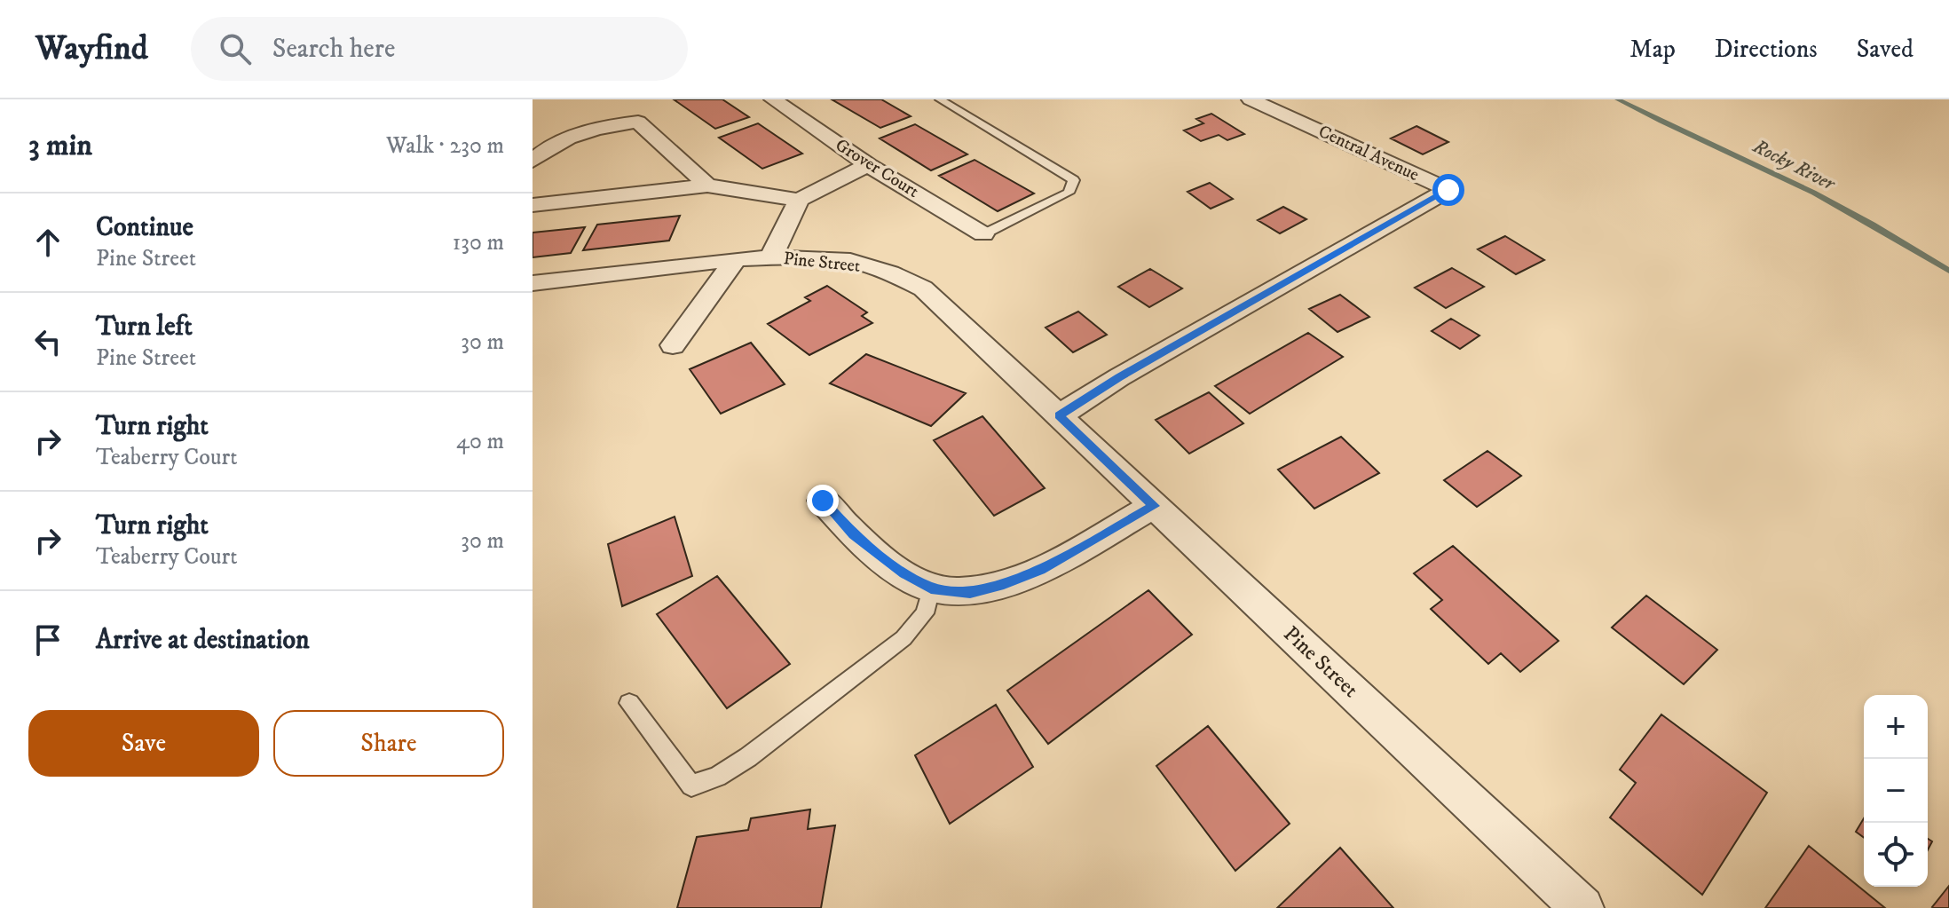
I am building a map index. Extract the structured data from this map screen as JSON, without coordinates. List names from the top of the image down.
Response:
{
  "streets": {
    "street": ["Central Avenue", "Grover Court", "Pine Street"]
  },
  "crossings": [
    ["Central Avenue", "Pine Street"]
  ],
  "water": ["Rocky River"],
  "page": {
    "header": "Wayfind",
    "search": "Search here",
    "nav": ["Map", "Directions", "Saved"],
    "heading": ["3 min", "Walk · 230 m"],
    "list": [
      ["Continue", "Pine Street", "130 m"],
      ["Turn left", "Pine Street", "30 m"],
      ["Turn right", "Teaberry Court", "40 m"],
      ["Turn right", "Teaberry Court", "30 m"],
      "Arrive at destination"
    ],
    "buttons": ["Save", "Share"],
    "map_buttons": ["+", "−"]
  }
}
